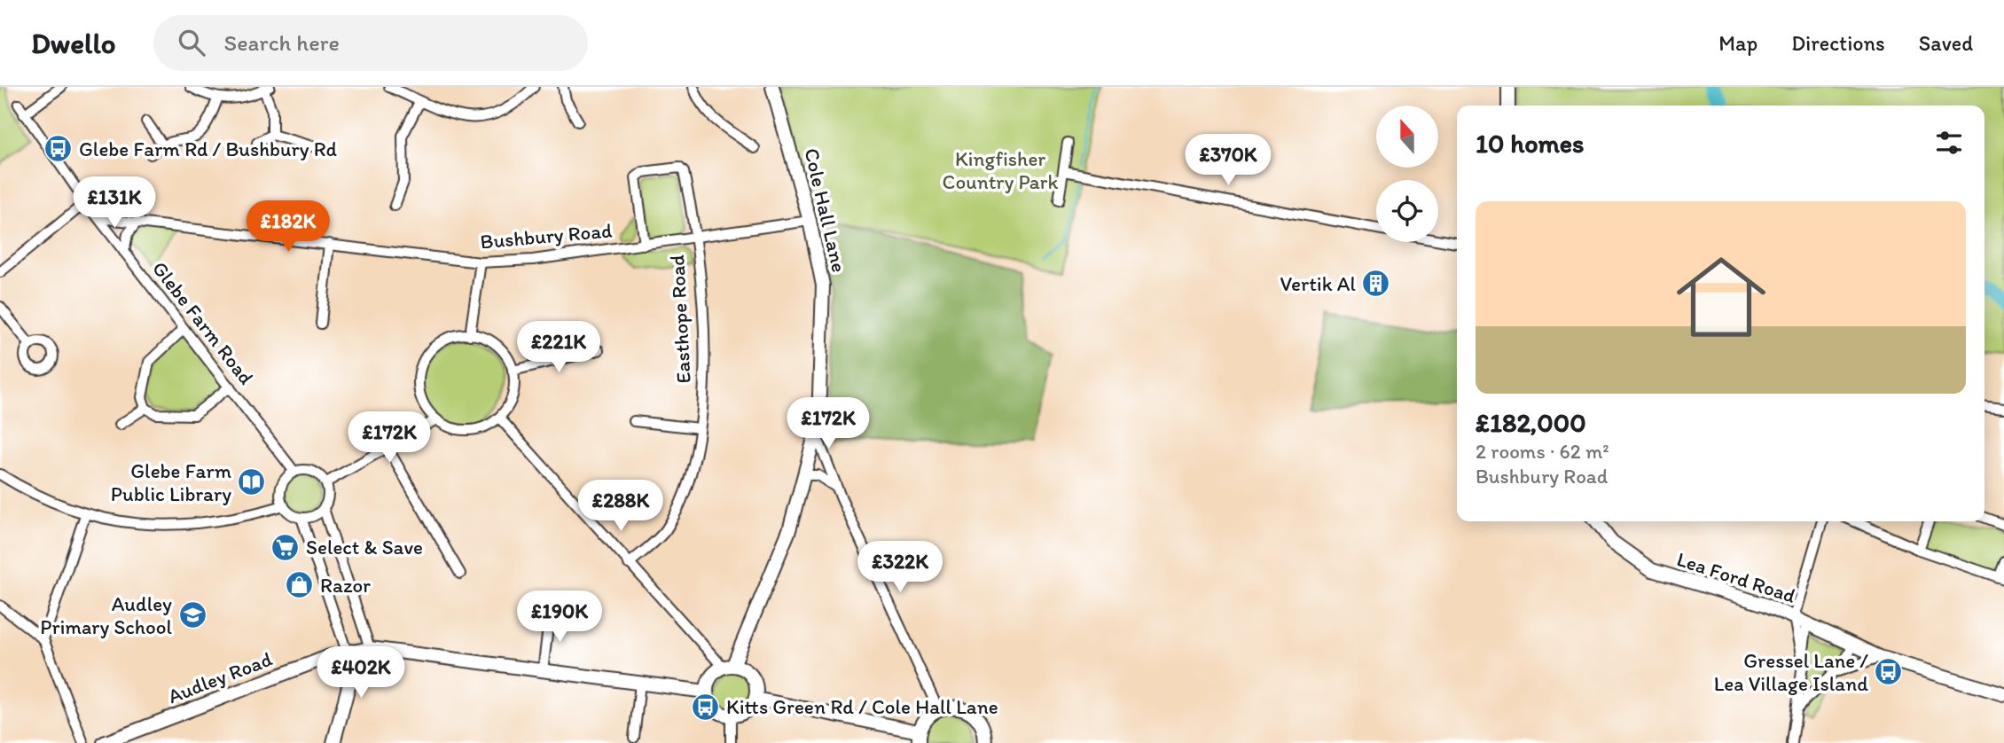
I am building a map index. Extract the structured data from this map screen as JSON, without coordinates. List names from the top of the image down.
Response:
{
  "streets": {
    "street": [
      "Cole Hall Lane",
      "Bushbury Road",
      "Easthope Road",
      "Glebe Farm Road",
      "Lea Ford Road",
      "Audley Road"
    ]
  },
  "crossings": [
    ["Cole Hall Lane", "Bushbury Road"],
    ["Cole Hall Lane", "Audley Road"],
    ["Bushbury Road", "Easthope Road"],
    ["Bushbury Road", "Glebe Farm Road"]
  ],
  "parks": ["Kingfisher Country Park"],
  "places": {
    "bus stop": ["Glebe Farm Rd / Bushbury Rd", "Gressel Lane / Lea Village Island", "Kitts Green Rd / Cole Hall Lane"],
    "building": ["Vertik Al"],
    "library": ["Glebe Farm Public Library"],
    "supermarket": ["Select & Save"],
    "shop": ["Razor"],
    "school or university": ["Audley Primary School"]
  },
  "north": "top",
  "page": {
    "header": "Dwello",
    "search": "Search here",
    "nav": ["Map", "Directions", "Saved"],
    "heading": "10 homes",
    "price": [
      "£370K",
      "£131K",
      "£182K",
      "£221K",
      "£172K",
      "£172K",
      "£288K",
      "£322K",
      "£190K",
      "£402K"
    ],
    "list": [
      {
        "name": "£182,000",
        "note": "2 rooms · 62 m² · Bushbury Road"
      }
    ]
  }
}
